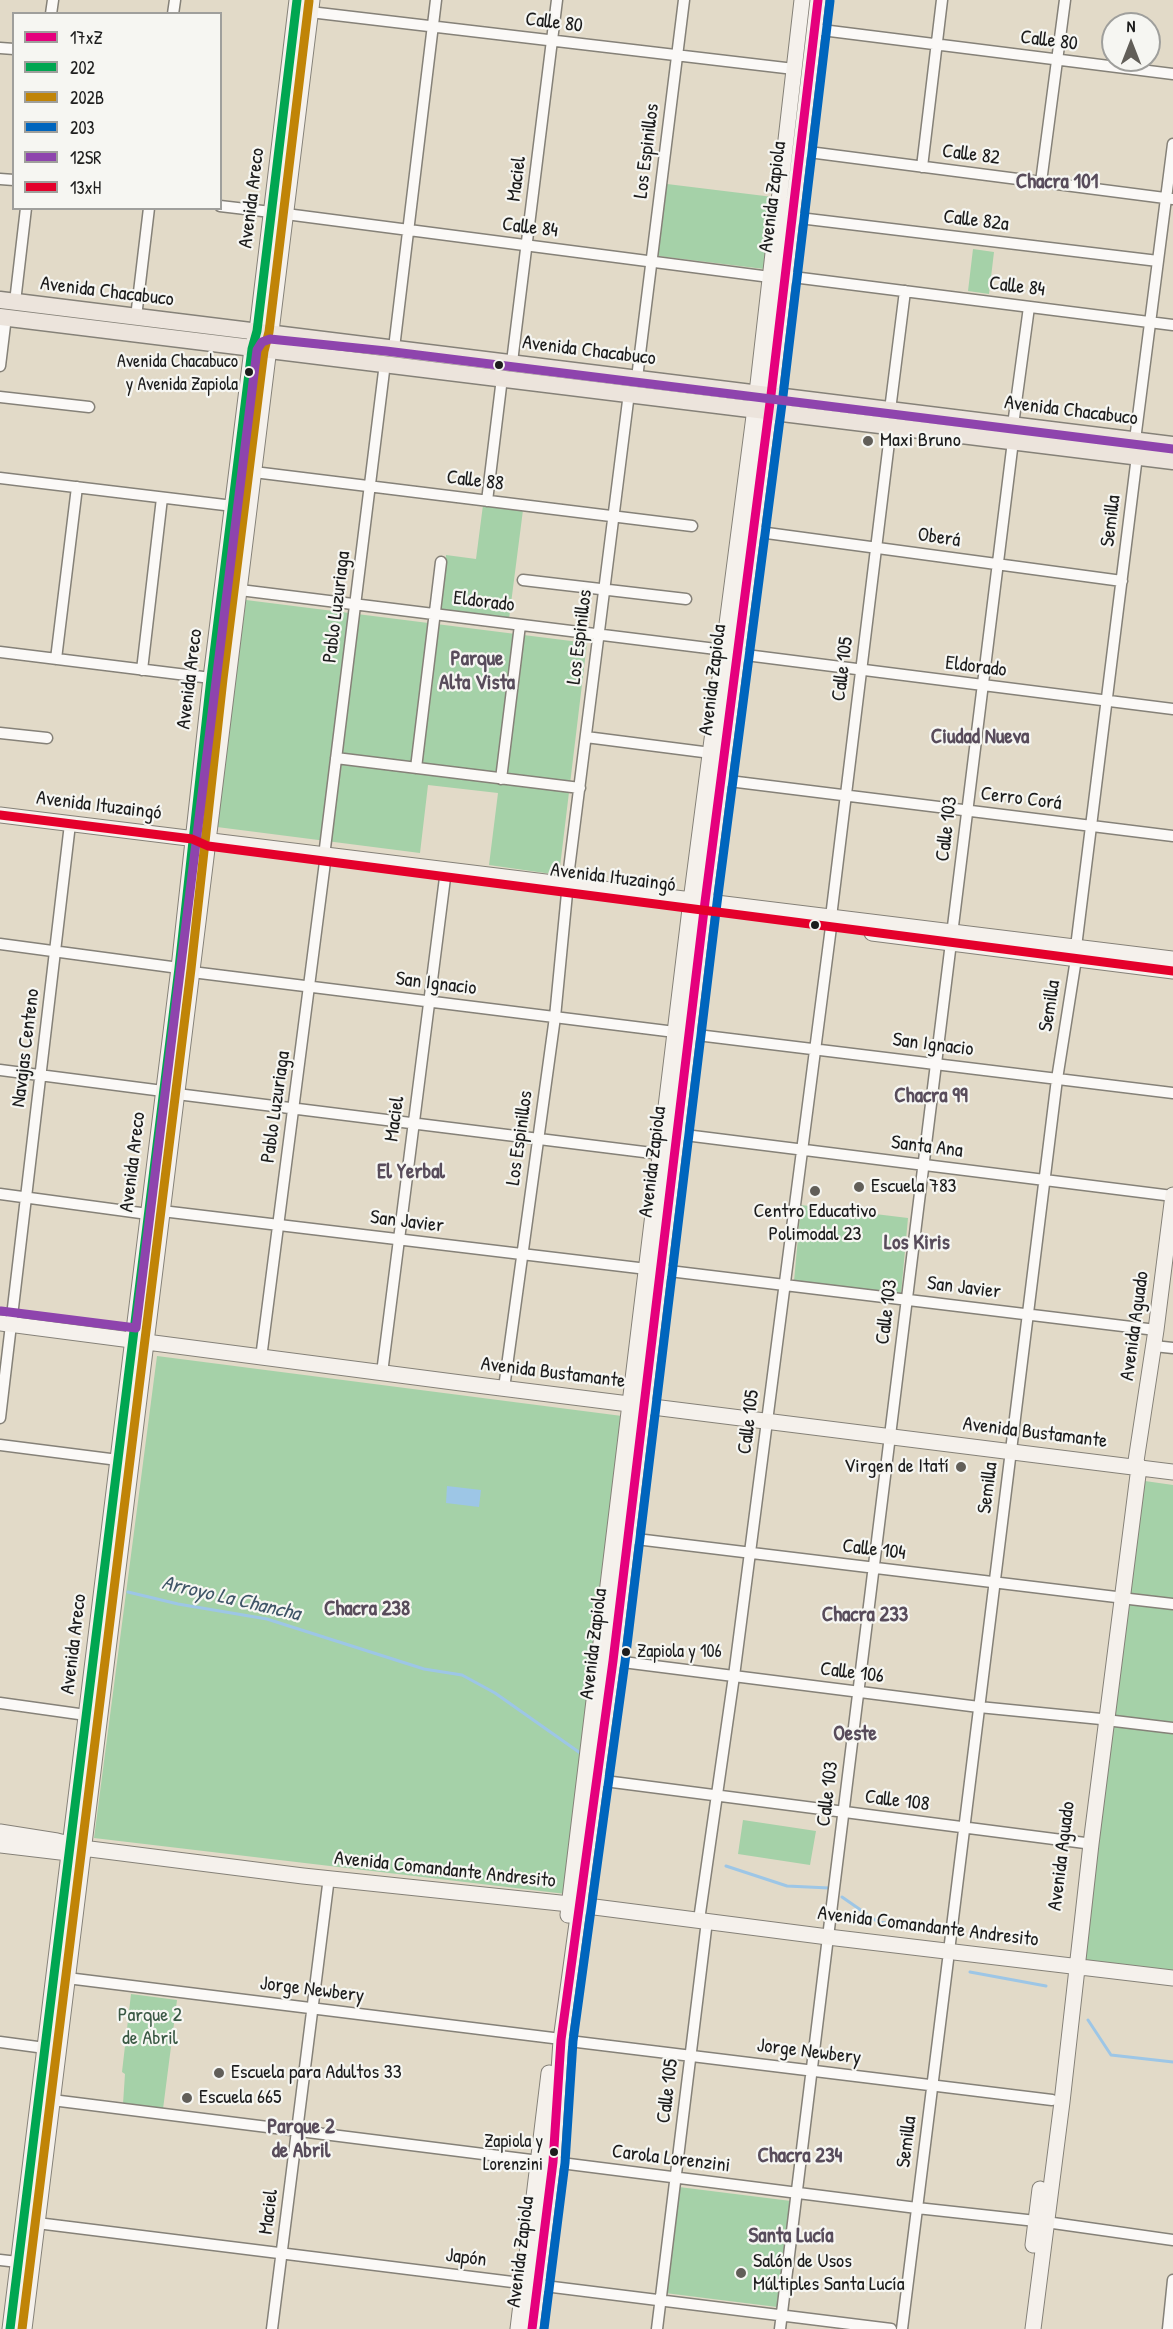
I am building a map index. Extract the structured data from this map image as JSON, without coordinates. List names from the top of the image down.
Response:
{
  "streets": {
    "main road": [
      "Avenida Zapiola",
      "Avenida Areco",
      "Avenida Chacabuco",
      "Avenida Ituzaingó",
      "Avenida Aguado",
      "Avenida Bustamante",
      "Avenida Comandante Andresito"
    ],
    "street": [
      "Calle 80",
      "Los Espinillos",
      "Calle 82",
      "Maciel",
      "Calle 82a",
      "Calle 84",
      "Calle 88",
      "Semilla",
      "Oberá",
      "Eldorado",
      "Pablo Luzuriaga",
      "Calle 105",
      "Cerro Corá",
      "Calle 103",
      "San Ignacio",
      "Navajas Centeno",
      "Santa Ana",
      "San Javier",
      "Calle 104",
      "Calle 106",
      "Calle 108",
      "Jorge Newbery",
      "Carola Lorenzini",
      "Japón"
    ]
  },
  "crossings": [
    ["Calle 80", "Los Espinillos"],
    ["Calle 80", "Maciel"],
    ["Calle 80", "Avenida Zapiola"],
    ["Calle 80", "Avenida Areco"],
    ["Los Espinillos", "Calle 84"],
    ["Los Espinillos", "Avenida Chacabuco"],
    ["Los Espinillos", "Calle 88"],
    ["Los Espinillos", "Eldorado"],
    ["Los Espinillos", "Avenida Ituzaingó"],
    ["Los Espinillos", "San Ignacio"],
    ["Los Espinillos", "San Javier"],
    ["Los Espinillos", "Avenida Bustamante"],
    ["Calle 82", "Avenida Zapiola"],
    ["Calle 82", "Semilla"],
    ["Maciel", "Calle 84"],
    ["Maciel", "Avenida Chacabuco"],
    ["Maciel", "Avenida Ituzaingó"],
    ["Maciel", "San Ignacio"],
    ["Maciel", "San Javier"],
    ["Maciel", "Avenida Bustamante"],
    ["Maciel", "Avenida Comandante Andresito"],
    ["Maciel", "Jorge Newbery"],
    ["Maciel", "Carola Lorenzini"],
    ["Maciel", "Japón"],
    ["Avenida Zapiola", "Calle 82a"],
    ["Avenida Zapiola", "Calle 84"],
    ["Avenida Zapiola", "Avenida Chacabuco"],
    ["Avenida Zapiola", "Oberá"],
    ["Avenida Zapiola", "Eldorado"],
    ["Avenida Zapiola", "Cerro Corá"],
    ["Avenida Zapiola", "Avenida Ituzaingó"],
    ["Avenida Zapiola", "San Ignacio"],
    ["Avenida Zapiola", "Santa Ana"],
    ["Avenida Zapiola", "San Javier"],
    ["Avenida Zapiola", "Avenida Bustamante"],
    ["Avenida Zapiola", "Calle 104"],
    ["Avenida Zapiola", "Calle 106"],
    ["Avenida Zapiola", "Calle 108"],
    ["Avenida Zapiola", "Avenida Comandante Andresito"],
    ["Avenida Zapiola", "Jorge Newbery"],
    ["Avenida Zapiola", "Carola Lorenzini"],
    ["Avenida Zapiola", "Japón"],
    ["Avenida Areco", "Calle 84"],
    ["Avenida Areco", "Avenida Chacabuco"],
    ["Avenida Areco", "Calle 88"],
    ["Avenida Areco", "Eldorado"],
    ["Avenida Areco", "Avenida Ituzaingó"],
    ["Avenida Areco", "San Ignacio"],
    ["Avenida Areco", "San Javier"],
    ["Avenida Areco", "Avenida Bustamante"],
    ["Avenida Areco", "Avenida Comandante Andresito"],
    ["Avenida Areco", "Jorge Newbery"],
    ["Avenida Areco", "Carola Lorenzini"],
    ["Avenida Areco", "Japón"],
    ["Calle 82a", "Semilla"],
    ["Calle 84", "Semilla"],
    ["Calle 84", "Calle 105"],
    ["Calle 84", "Calle 103"],
    ["Avenida Chacabuco", "Semilla"],
    ["Avenida Chacabuco", "Pablo Luzuriaga"],
    ["Avenida Chacabuco", "Calle 105"],
    ["Avenida Chacabuco", "Calle 103"],
    ["Calle 88", "Pablo Luzuriaga"],
    ["Semilla", "Oberá"],
    ["Semilla", "Eldorado"],
    ["Semilla", "Cerro Corá"],
    ["Semilla", "Avenida Ituzaingó"],
    ["Semilla", "San Ignacio"],
    ["Semilla", "Santa Ana"],
    ["Semilla", "San Javier"],
    ["Semilla", "Avenida Bustamante"],
    ["Semilla", "Calle 104"],
    ["Semilla", "Calle 106"],
    ["Semilla", "Calle 108"],
    ["Semilla", "Avenida Comandante Andresito"],
    ["Semilla", "Jorge Newbery"],
    ["Semilla", "Carola Lorenzini"],
    ["Oberá", "Calle 105"],
    ["Oberá", "Calle 103"],
    ["Eldorado", "Pablo Luzuriaga"],
    ["Eldorado", "Calle 105"],
    ["Eldorado", "Calle 103"],
    ["Pablo Luzuriaga", "Avenida Ituzaingó"],
    ["Pablo Luzuriaga", "San Ignacio"],
    ["Pablo Luzuriaga", "San Javier"],
    ["Pablo Luzuriaga", "Avenida Bustamante"],
    ["Calle 105", "Cerro Corá"],
    ["Calle 105", "Avenida Ituzaingó"],
    ["Calle 105", "San Ignacio"],
    ["Calle 105", "Santa Ana"],
    ["Calle 105", "San Javier"],
    ["Calle 105", "Avenida Bustamante"],
    ["Calle 105", "Calle 104"],
    ["Calle 105", "Calle 106"],
    ["Calle 105", "Calle 108"],
    ["Calle 105", "Avenida Comandante Andresito"],
    ["Calle 105", "Jorge Newbery"],
    ["Calle 105", "Carola Lorenzini"],
    ["Calle 105", "Japón"],
    ["Cerro Corá", "Calle 103"],
    ["Avenida Ituzaingó", "Calle 103"],
    ["Avenida Ituzaingó", "Navajas Centeno"],
    ["Calle 103", "San Ignacio"],
    ["Calle 103", "Santa Ana"],
    ["Calle 103", "San Javier"],
    ["Calle 103", "Avenida Bustamante"],
    ["Calle 103", "Calle 104"],
    ["Calle 103", "Calle 106"],
    ["Calle 103", "Calle 108"],
    ["Calle 103", "Avenida Comandante Andresito"],
    ["Calle 103", "Jorge Newbery"],
    ["Calle 103", "Carola Lorenzini"],
    ["Calle 103", "Japón"],
    ["San Ignacio", "Navajas Centeno"],
    ["Navajas Centeno", "San Javier"],
    ["Navajas Centeno", "Avenida Bustamante"],
    ["Santa Ana", "Avenida Aguado"],
    ["San Javier", "Avenida Aguado"],
    ["Avenida Aguado", "Avenida Bustamante"],
    ["Avenida Aguado", "Calle 104"],
    ["Avenida Aguado", "Calle 106"],
    ["Avenida Aguado", "Calle 108"],
    ["Avenida Aguado", "Avenida Comandante Andresito"],
    ["Avenida Aguado", "Jorge Newbery"],
    ["Avenida Aguado", "Carola Lorenzini"]
  ],
  "districts": [
    "Chacra 101",
    "Parque Alta Vista",
    "Ciudad Nueva",
    "Chacra 99",
    "El Yerbal",
    "Los Kiris",
    "Chacra 238",
    "Chacra 233",
    "Oeste",
    "Parque 2 de Abril",
    "Chacra 234",
    "Santa Lucía"
  ],
  "water": ["Arroyo La Chancha"],
  "parks": ["Parque 2 de Abril"],
  "places": [
    "Avenida Chacabuco y Avenida Zapiola",
    "Maxi Bruno",
    "Escuela 783",
    "Centro Educativo Polimodal 23",
    "Virgen de Itatí",
    "Zapiola y 106",
    "Escuela para Adultos 33",
    "Escuela 665",
    "Zapiola y Lorenzini",
    "Salón de Usos Múltiples Santa Lucía"
  ],
  "lines": [
    "transit line 17xZ",
    "transit line 202",
    "transit line 202B",
    "transit line 203",
    "transit line 12SR",
    "transit line 13xH"
  ],
  "legend": [
    "17xZ",
    "202",
    "202B",
    "203",
    "12SR",
    "13xH"
  ],
  "north": "top"
}
